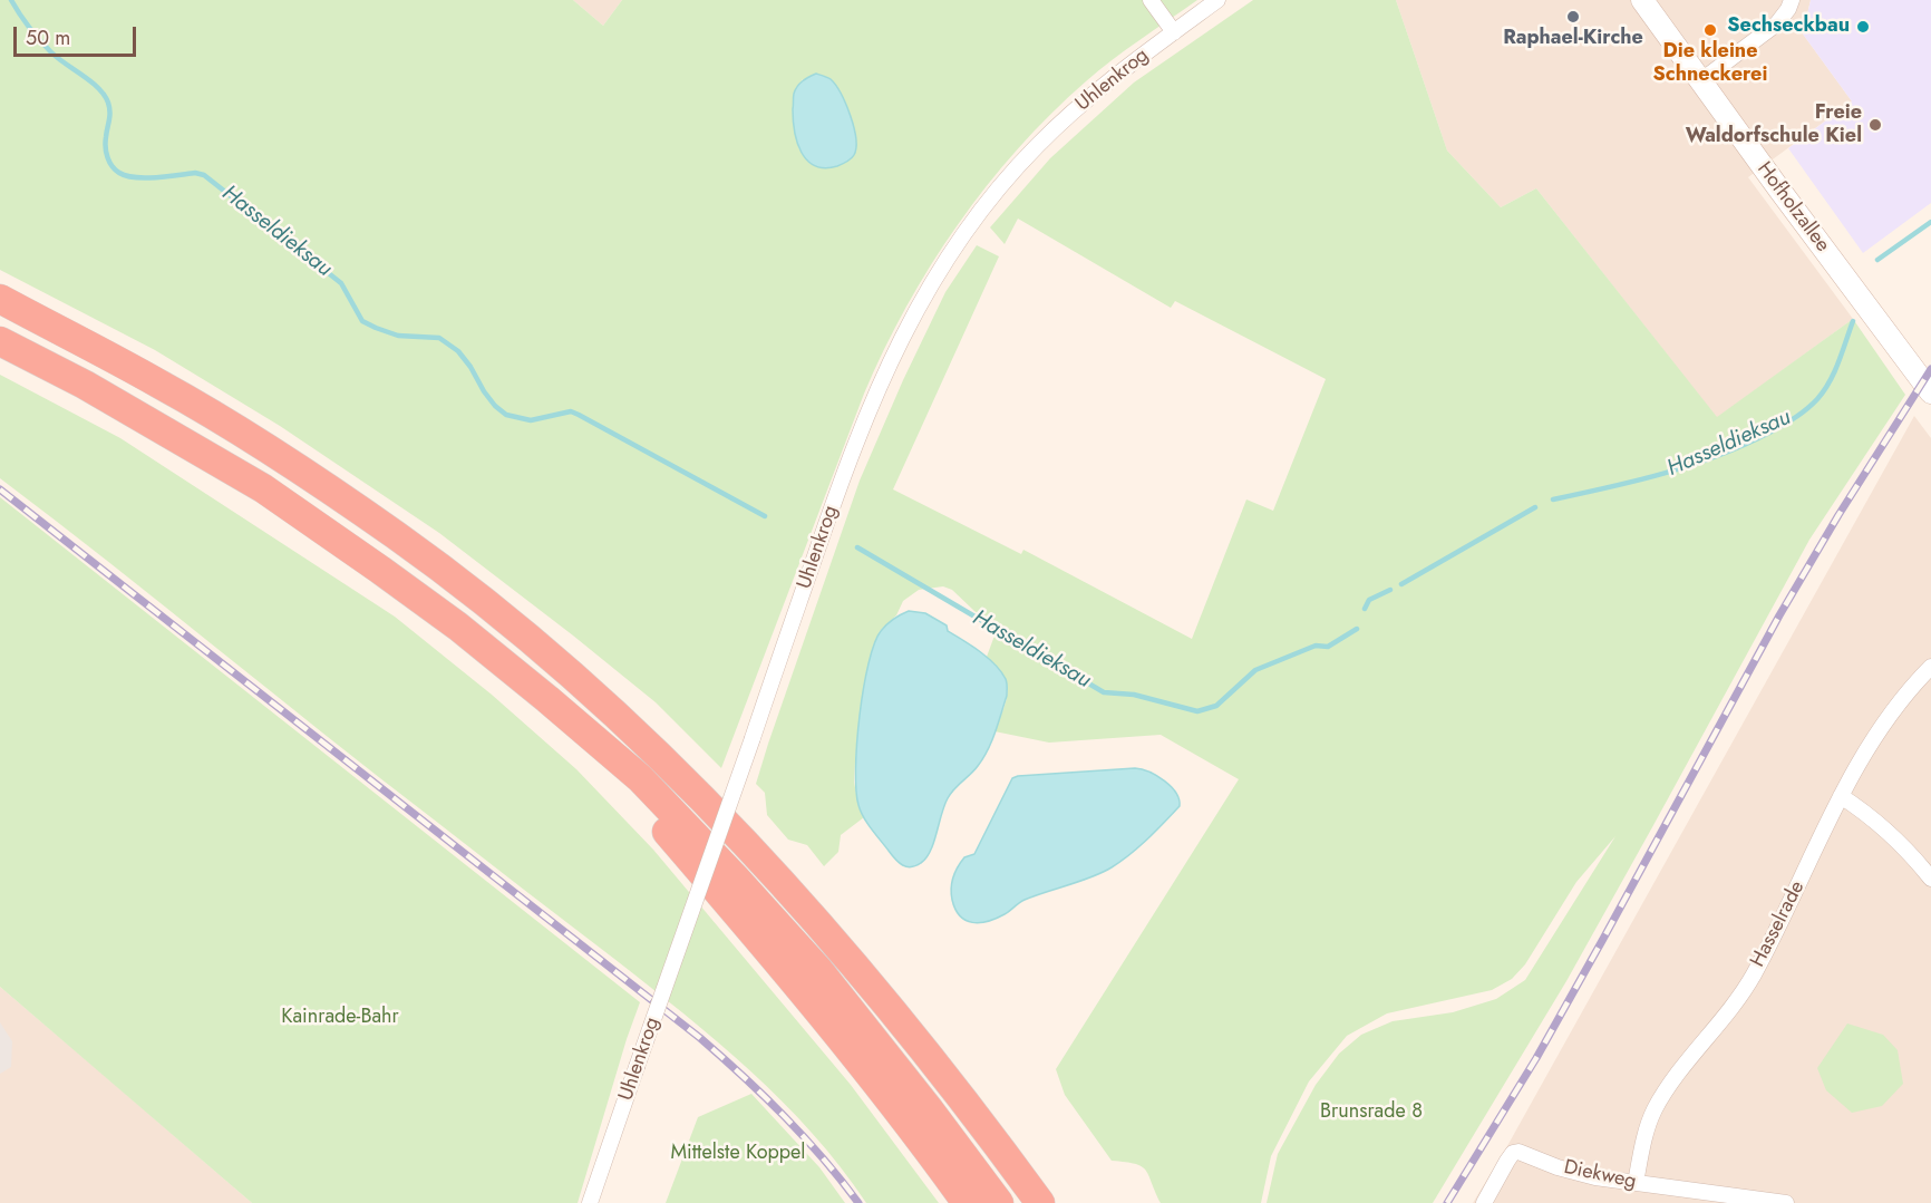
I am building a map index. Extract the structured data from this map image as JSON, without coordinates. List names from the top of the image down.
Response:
{
  "streets": {
    "street": [
      "Uhlenkrog",
      "Hofholzallee",
      "Hasselrade",
      "Diekweg"
    ]
  },
  "crossings": [
    ["Hasselrade", "Diekweg"]
  ],
  "water": ["Hasseldieksau"],
  "parks": ["Kainrade-Bahr", "Brunsrade 8", "Mittelste Koppel"],
  "places": [
    "Raphael-Kirche",
    "Sechseckbau",
    "Die kleine Schneckerei",
    "Freie Waldorfschule Kiel"
  ],
  "scale_bar": "50 m"
}
